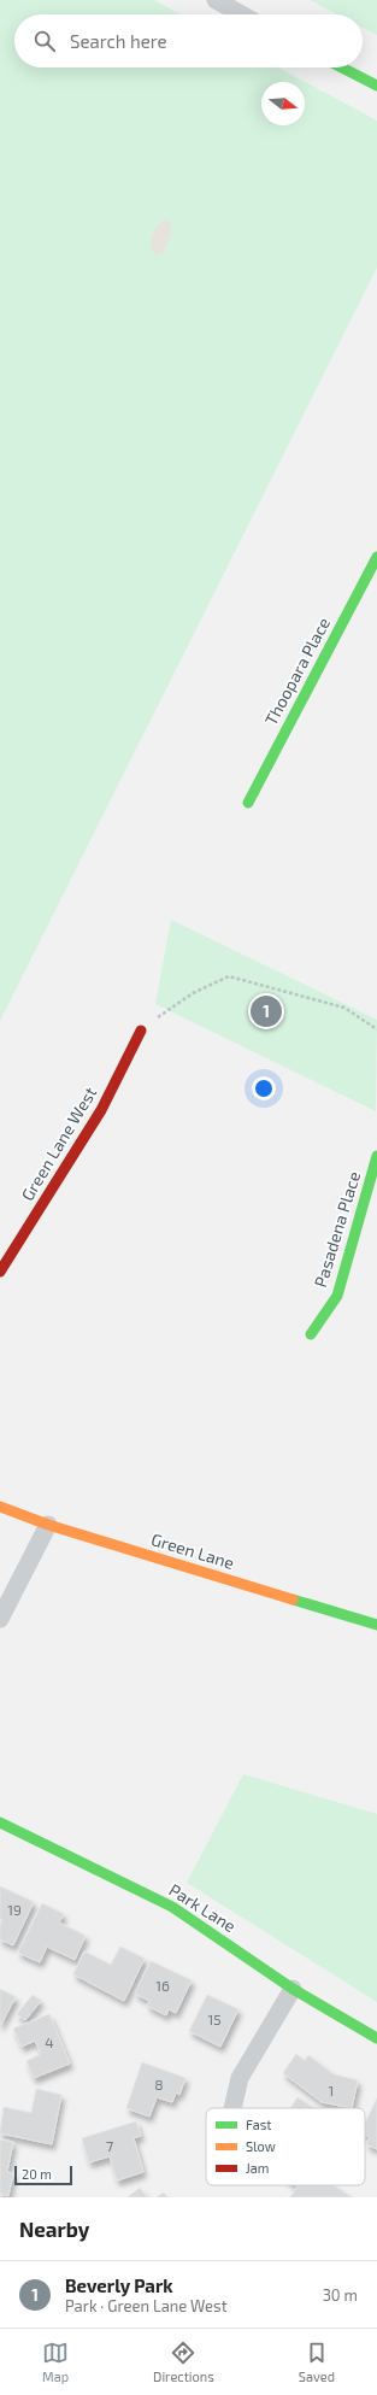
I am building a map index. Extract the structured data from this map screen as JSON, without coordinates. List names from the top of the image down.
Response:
{
  "streets": {
    "street": [
      "Thoopara Place",
      "Green Lane West",
      "Pasadena Place",
      "Green Lane",
      "Park Lane"
    ]
  },
  "house_numbers": [
    "19",
    "16",
    "15",
    "4",
    "8",
    "1",
    "7"
  ],
  "legend": ["Fast", "Slow", "Jam"],
  "scale_bar": "20 m",
  "north": "right",
  "page": {
    "search": "Search here",
    "pins": "1",
    "scale": "20 m",
    "heading": "Nearby",
    "list": [
      {
        "mark": "1",
        "name": "Beverly Park",
        "note": "Park · Green Lane West",
        "value": "30 m"
      }
    ],
    "nav": ["Map", "Directions", "Saved"]
  }
}
